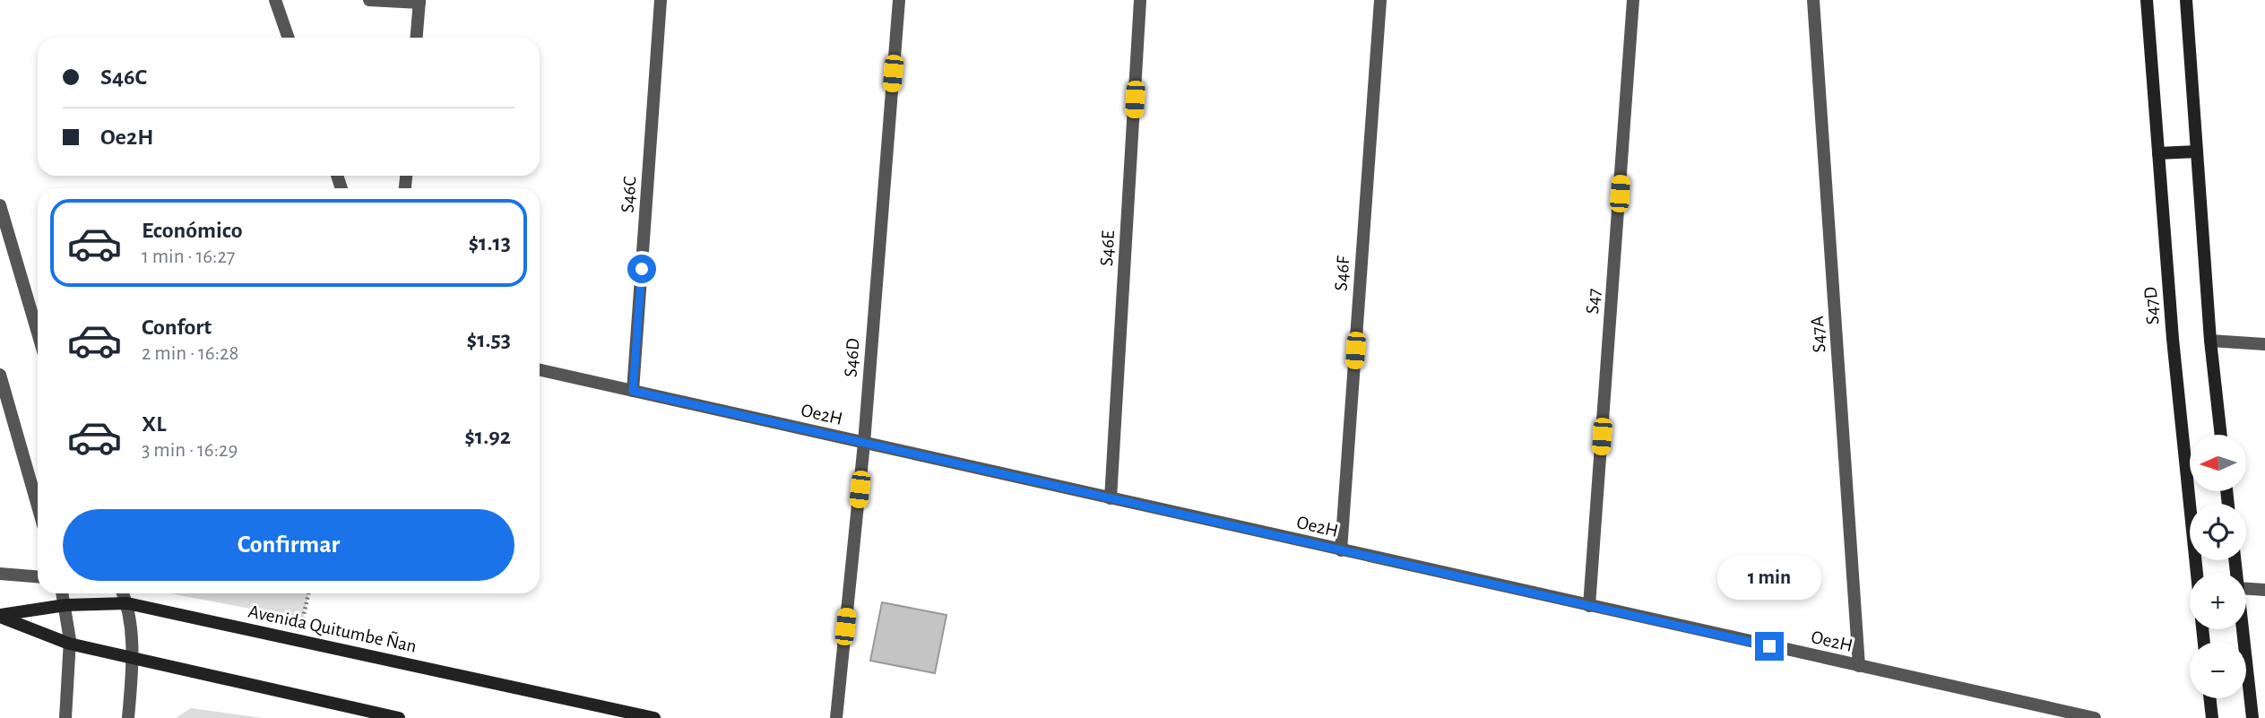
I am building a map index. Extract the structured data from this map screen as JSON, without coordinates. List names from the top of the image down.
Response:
{
  "streets": {
    "main road": ["S47D", "Avenida Quitumbe Ñan"],
    "street": [
      "S46C",
      "S46E",
      "S46F",
      "S47",
      "S47A",
      "S46D",
      "Oe2H"
    ]
  },
  "crossings": [
    ["S46C", "Oe2H"],
    ["S46E", "Oe2H"],
    ["S46F", "Oe2H"],
    ["S47", "Oe2H"],
    ["S47A", "Oe2H"],
    ["S46D", "Oe2H"]
  ],
  "north": "left",
  "page": {
    "banner": ["S46C", "Oe2H"],
    "list": [
      {
        "name": "Económico",
        "note": "1 min · 16:27",
        "value": "$1.13"
      },
      {
        "name": "Confort",
        "note": "2 min · 16:28",
        "value": "$1.53"
      },
      {
        "name": "XL",
        "note": "3 min · 16:29",
        "value": "$1.92"
      }
    ],
    "map_buttons": ["+", "−"],
    "buttons": "Confirmar",
    "bubble": "1 min"
  }
}
